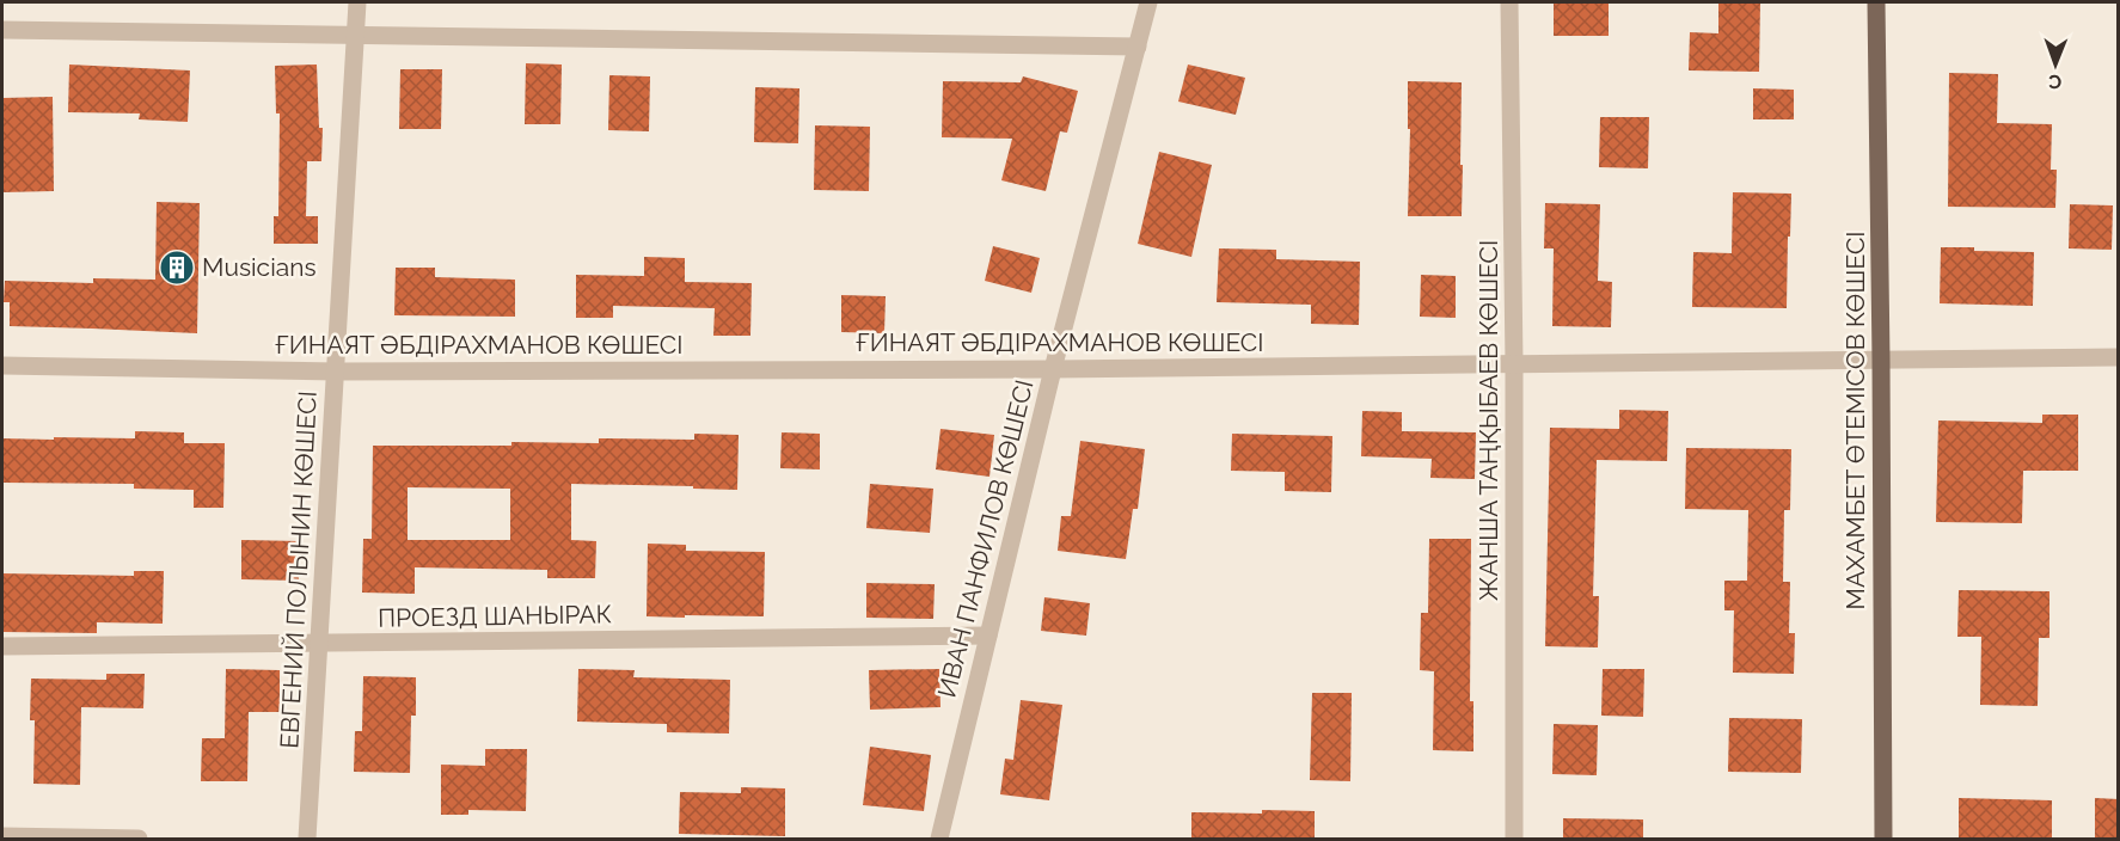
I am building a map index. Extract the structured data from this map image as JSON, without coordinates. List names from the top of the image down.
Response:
{
  "streets": {
    "main road": ["МАХАМБЕТ ӨТЕМІСОВ КӨШЕСІ"],
    "street": [
      "ҒИНАЯТ ӘБДІРАХМАНОВ КӨШЕСІ",
      "ЖАНША ТАҢҚЫБАЕВ КӨШЕСІ",
      "ИВАН ПАНФИЛОВ КӨШЕСІ",
      "ЕВГЕНИЙ ПОЛЫНИН КӨШЕСІ",
      "ПРОЕЗД ШАНЫРАК"
    ]
  },
  "crossings": [
    ["ҒИНАЯТ ӘБДІРАХМАНОВ КӨШЕСІ", "ЖАНША ТАҢҚЫБАЕВ КӨШЕСІ"],
    ["ҒИНАЯТ ӘБДІРАХМАНОВ КӨШЕСІ", "МАХАМБЕТ ӨТЕМІСОВ КӨШЕСІ"],
    ["ҒИНАЯТ ӘБДІРАХМАНОВ КӨШЕСІ", "ИВАН ПАНФИЛОВ КӨШЕСІ"],
    ["ҒИНАЯТ ӘБДІРАХМАНОВ КӨШЕСІ", "ЕВГЕНИЙ ПОЛЫНИН КӨШЕСІ"],
    ["ИВАН ПАНФИЛОВ КӨШЕСІ", "ПРОЕЗД ШАНЫРАК"],
    ["ЕВГЕНИЙ ПОЛЫНИН КӨШЕСІ", "ПРОЕЗД ШАНЫРАК"]
  ],
  "places": {
    "building": ["Musicians"]
  },
  "north": "bottom"
}
